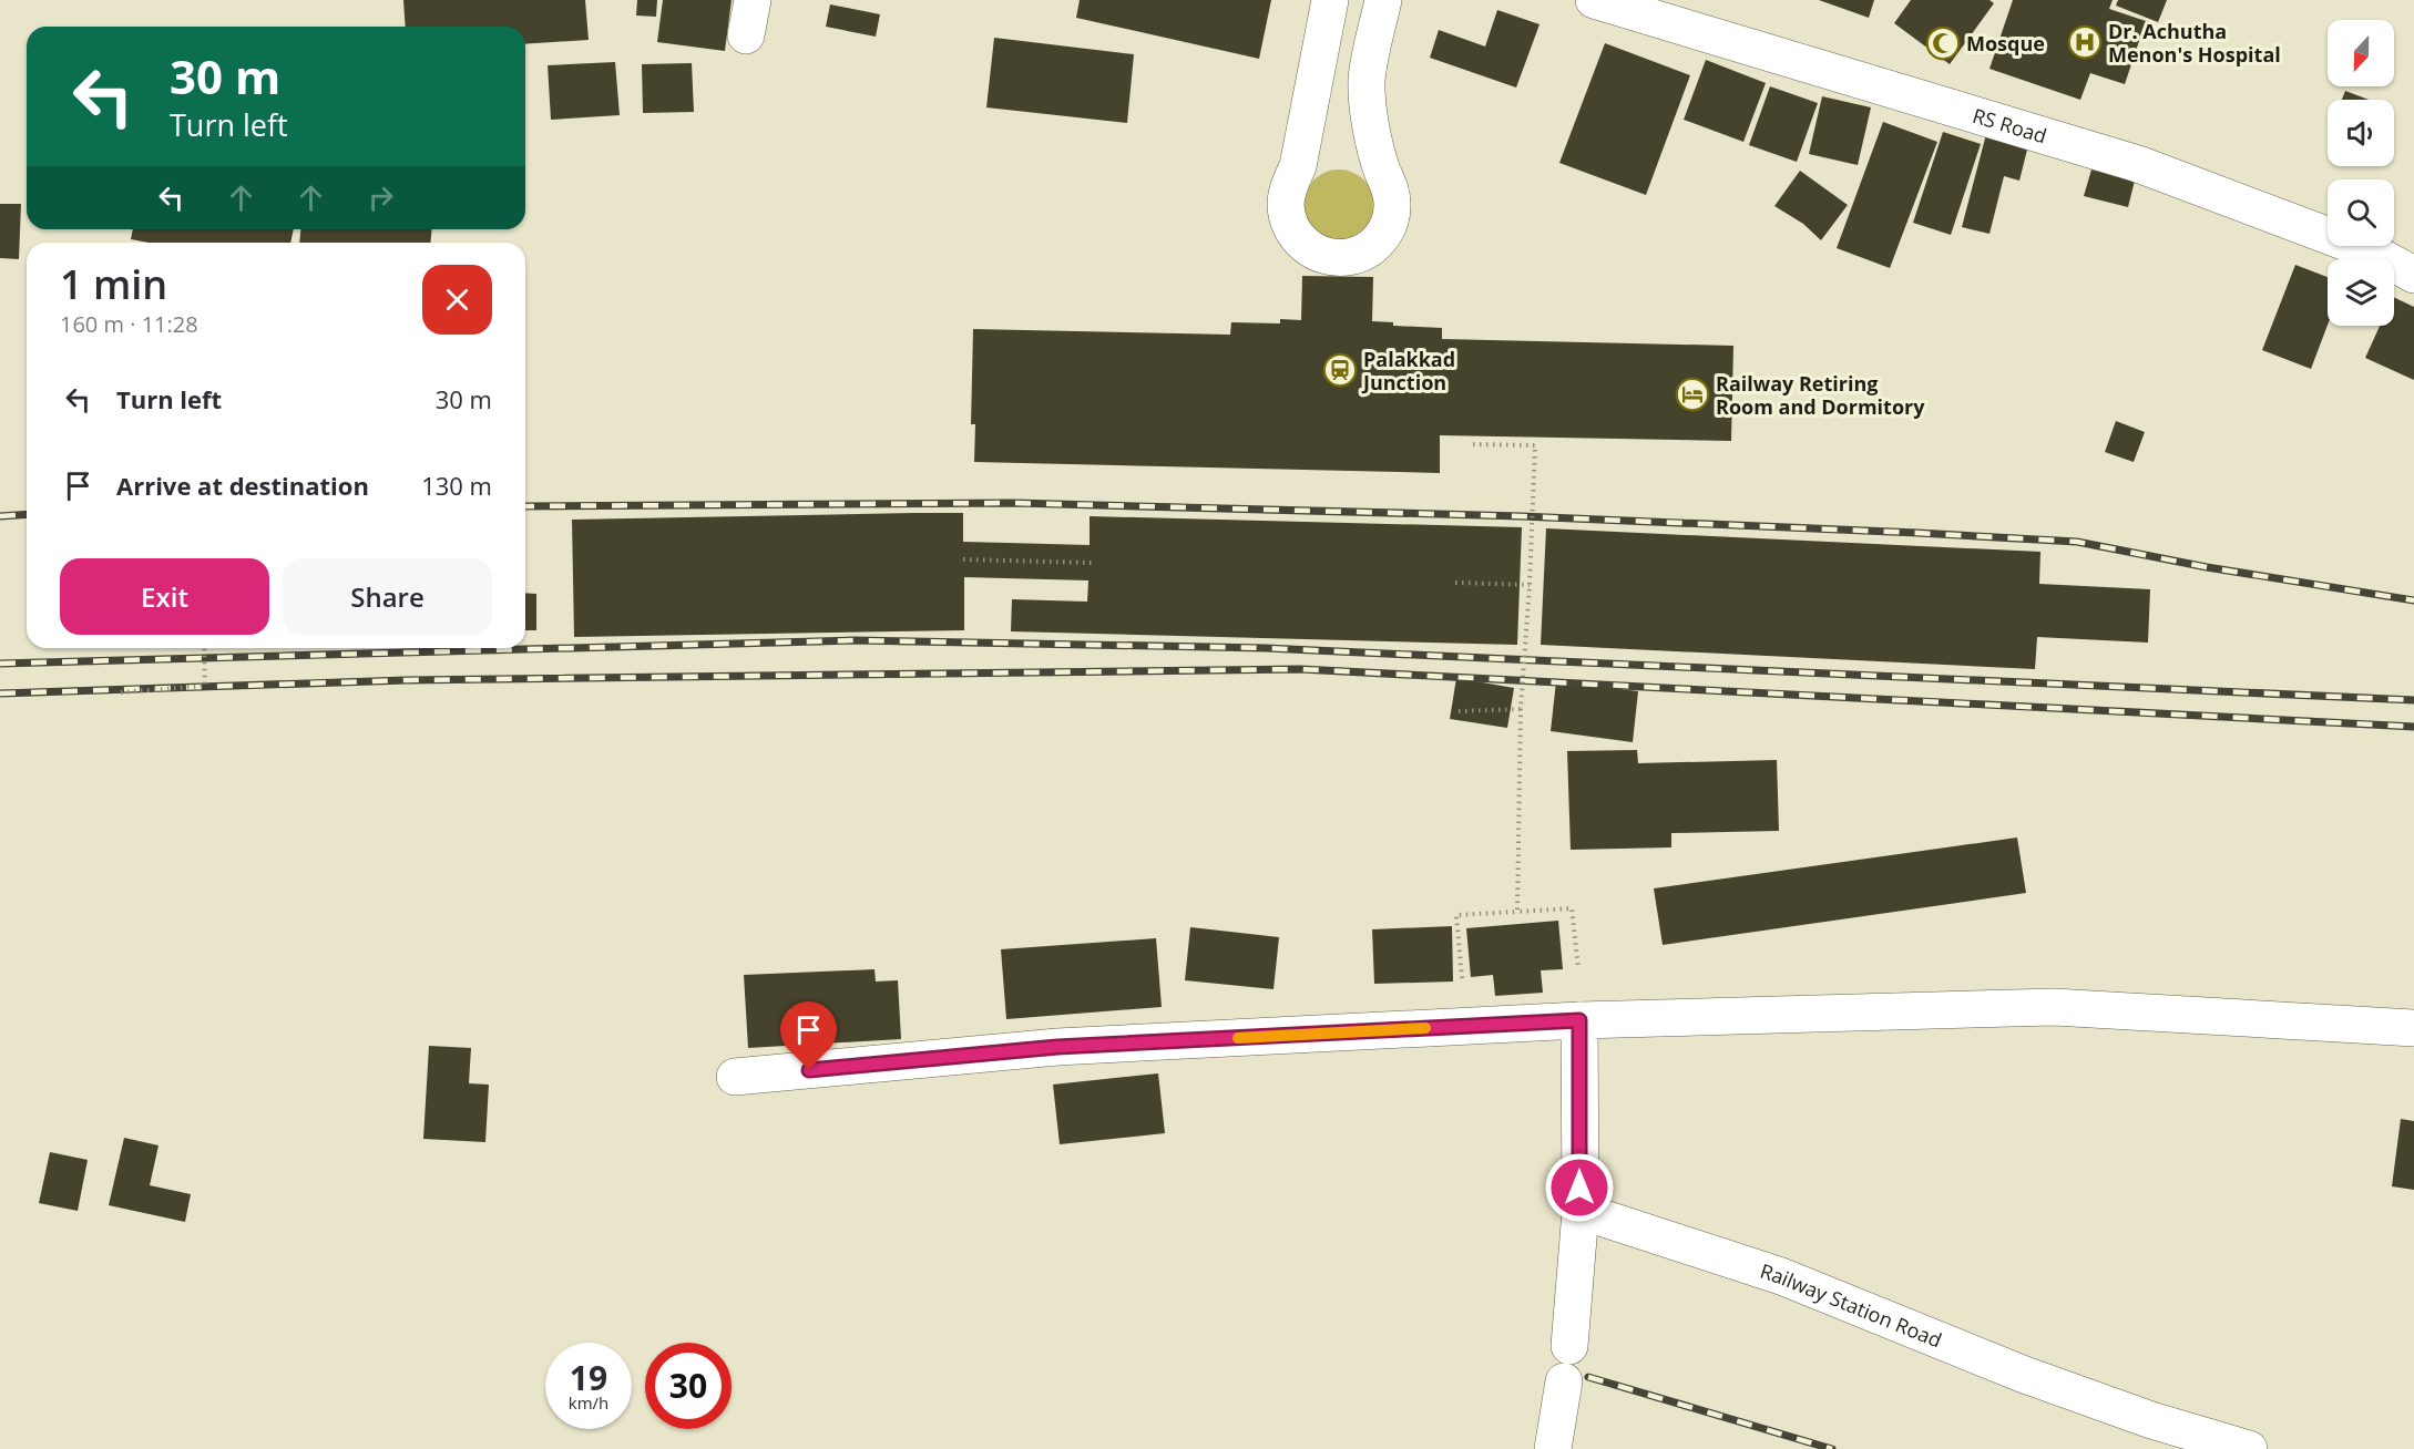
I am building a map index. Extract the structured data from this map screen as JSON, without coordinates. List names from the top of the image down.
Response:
{
  "streets": {
    "street": ["RS Road", "Railway Station Road"]
  },
  "places": {
    "hospital": ["Dr. Achutha Menon's Hospital"],
    "mosque": ["Mosque"],
    "station": ["Palakkad Junction"],
    "hotel": ["Railway Retiring Room and Dormitory"]
  },
  "north": "bottom",
  "page": {
    "turn": ["30 m", "Turn left"],
    "heading": ["1 min", "160 m · 11:28"],
    "list": [
      {
        "name": "Turn left",
        "value": "30 m"
      },
      {
        "name": "Arrive at destination",
        "value": "130 m"
      }
    ],
    "buttons": ["Exit", "Share"],
    "speed": "19 km/h",
    "limit": "30"
  }
}
